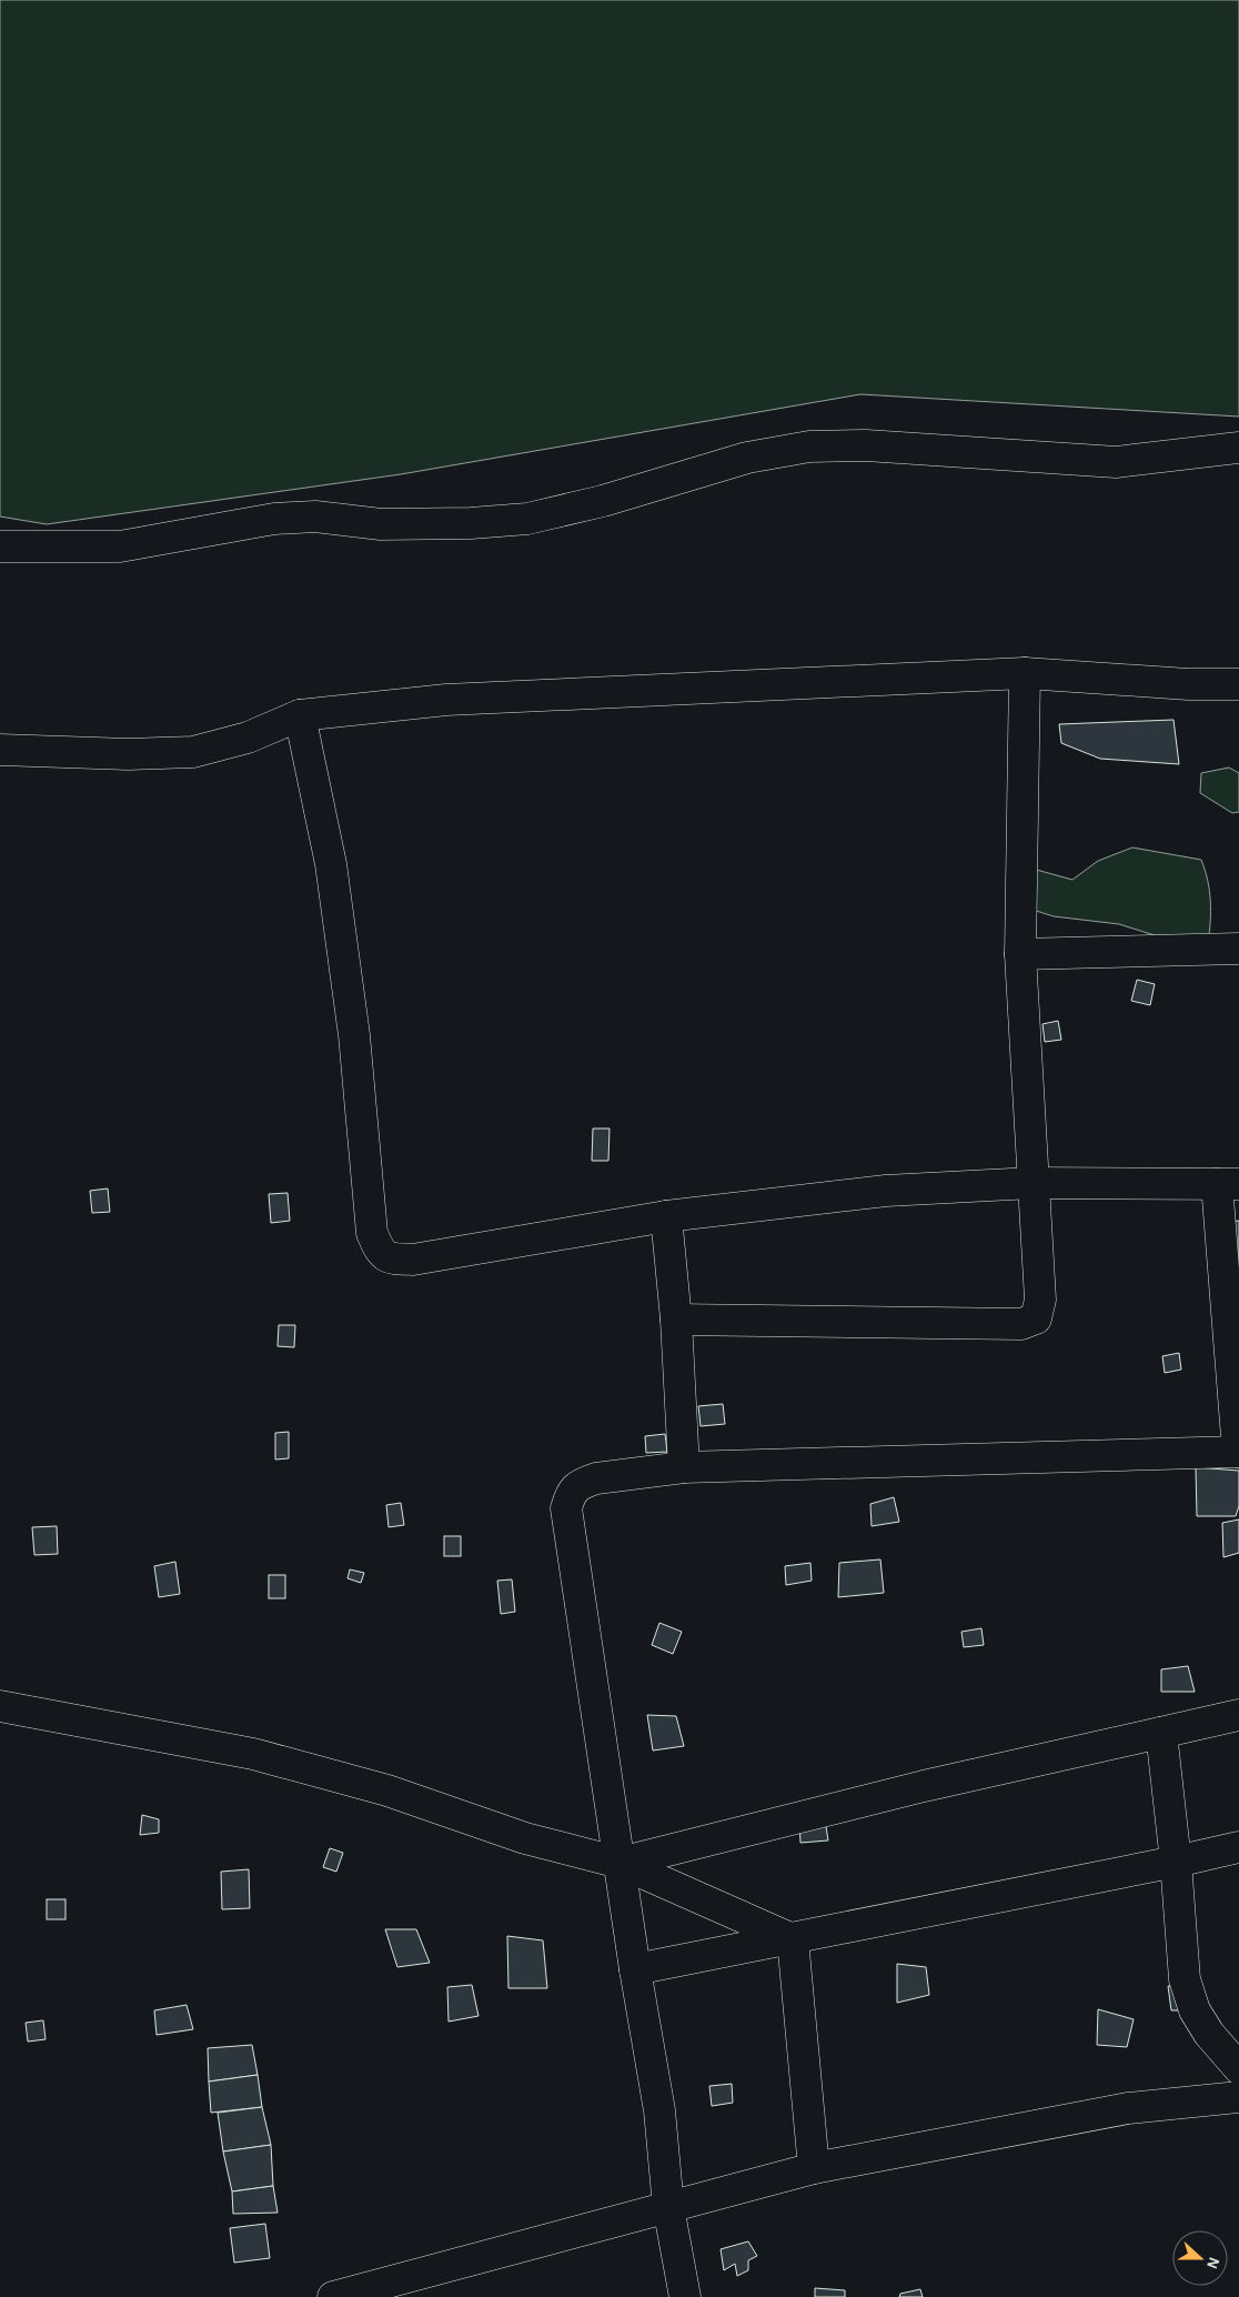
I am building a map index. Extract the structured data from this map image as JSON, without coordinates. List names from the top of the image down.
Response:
{
  "north": "right"
}
